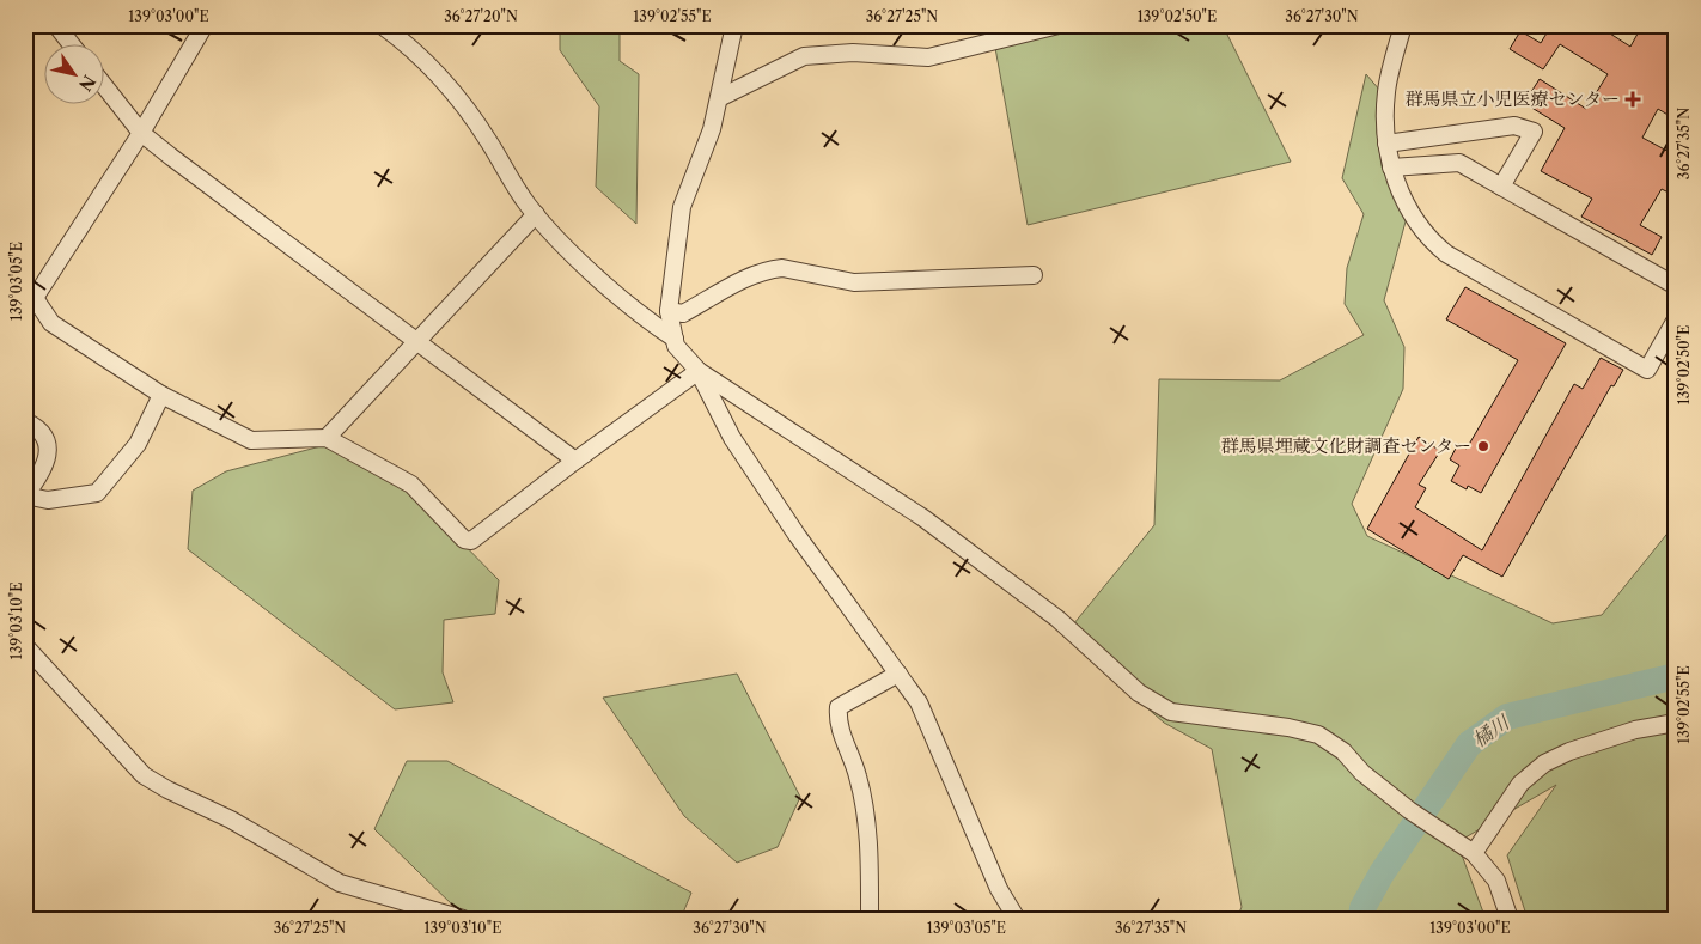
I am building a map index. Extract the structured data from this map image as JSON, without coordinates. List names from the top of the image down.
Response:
{
  "water": ["橘川"],
  "places": {
    "health": ["群馬県立小児医療センター"],
    "other": ["群馬県埋蔵文化財調査センター"]
  },
  "north": "bottom right",
  "coordinates": [
    "139°03'00\"E",
    "36°27'20\"N",
    "139°02'55\"E",
    "36°27'25\"N",
    "139°02'50\"E",
    "36°27'30\"N",
    "36°27'35\"N",
    "139°03'05\"E",
    "139°03'10\"E"
  ]
}
